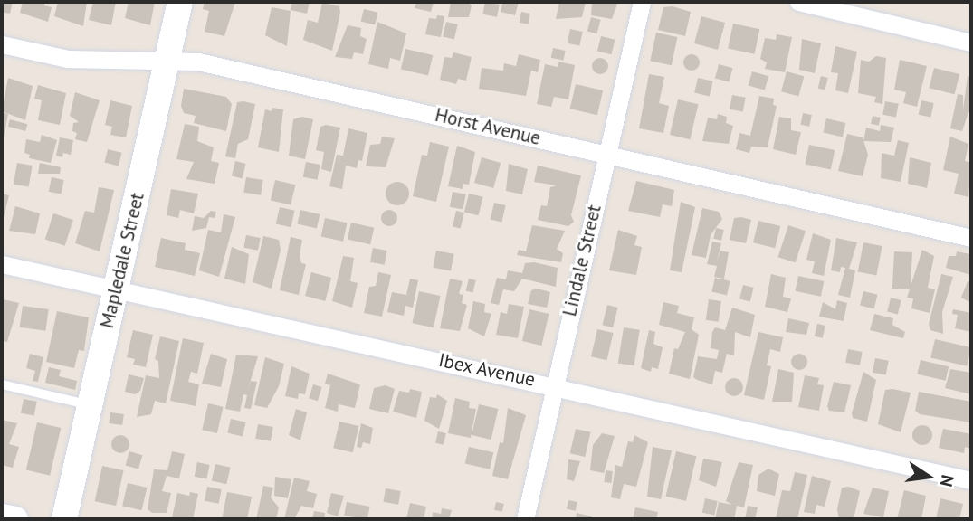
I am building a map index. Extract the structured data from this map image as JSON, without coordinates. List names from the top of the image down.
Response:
{
  "streets": {
    "street": [
      "Horst Avenue",
      "Mapledale Street",
      "Lindale Street",
      "Ibex Avenue"
    ]
  },
  "crossings": [
    ["Horst Avenue", "Mapledale Street"],
    ["Horst Avenue", "Lindale Street"],
    ["Mapledale Street", "Ibex Avenue"],
    ["Lindale Street", "Ibex Avenue"]
  ],
  "north": "right"
}
